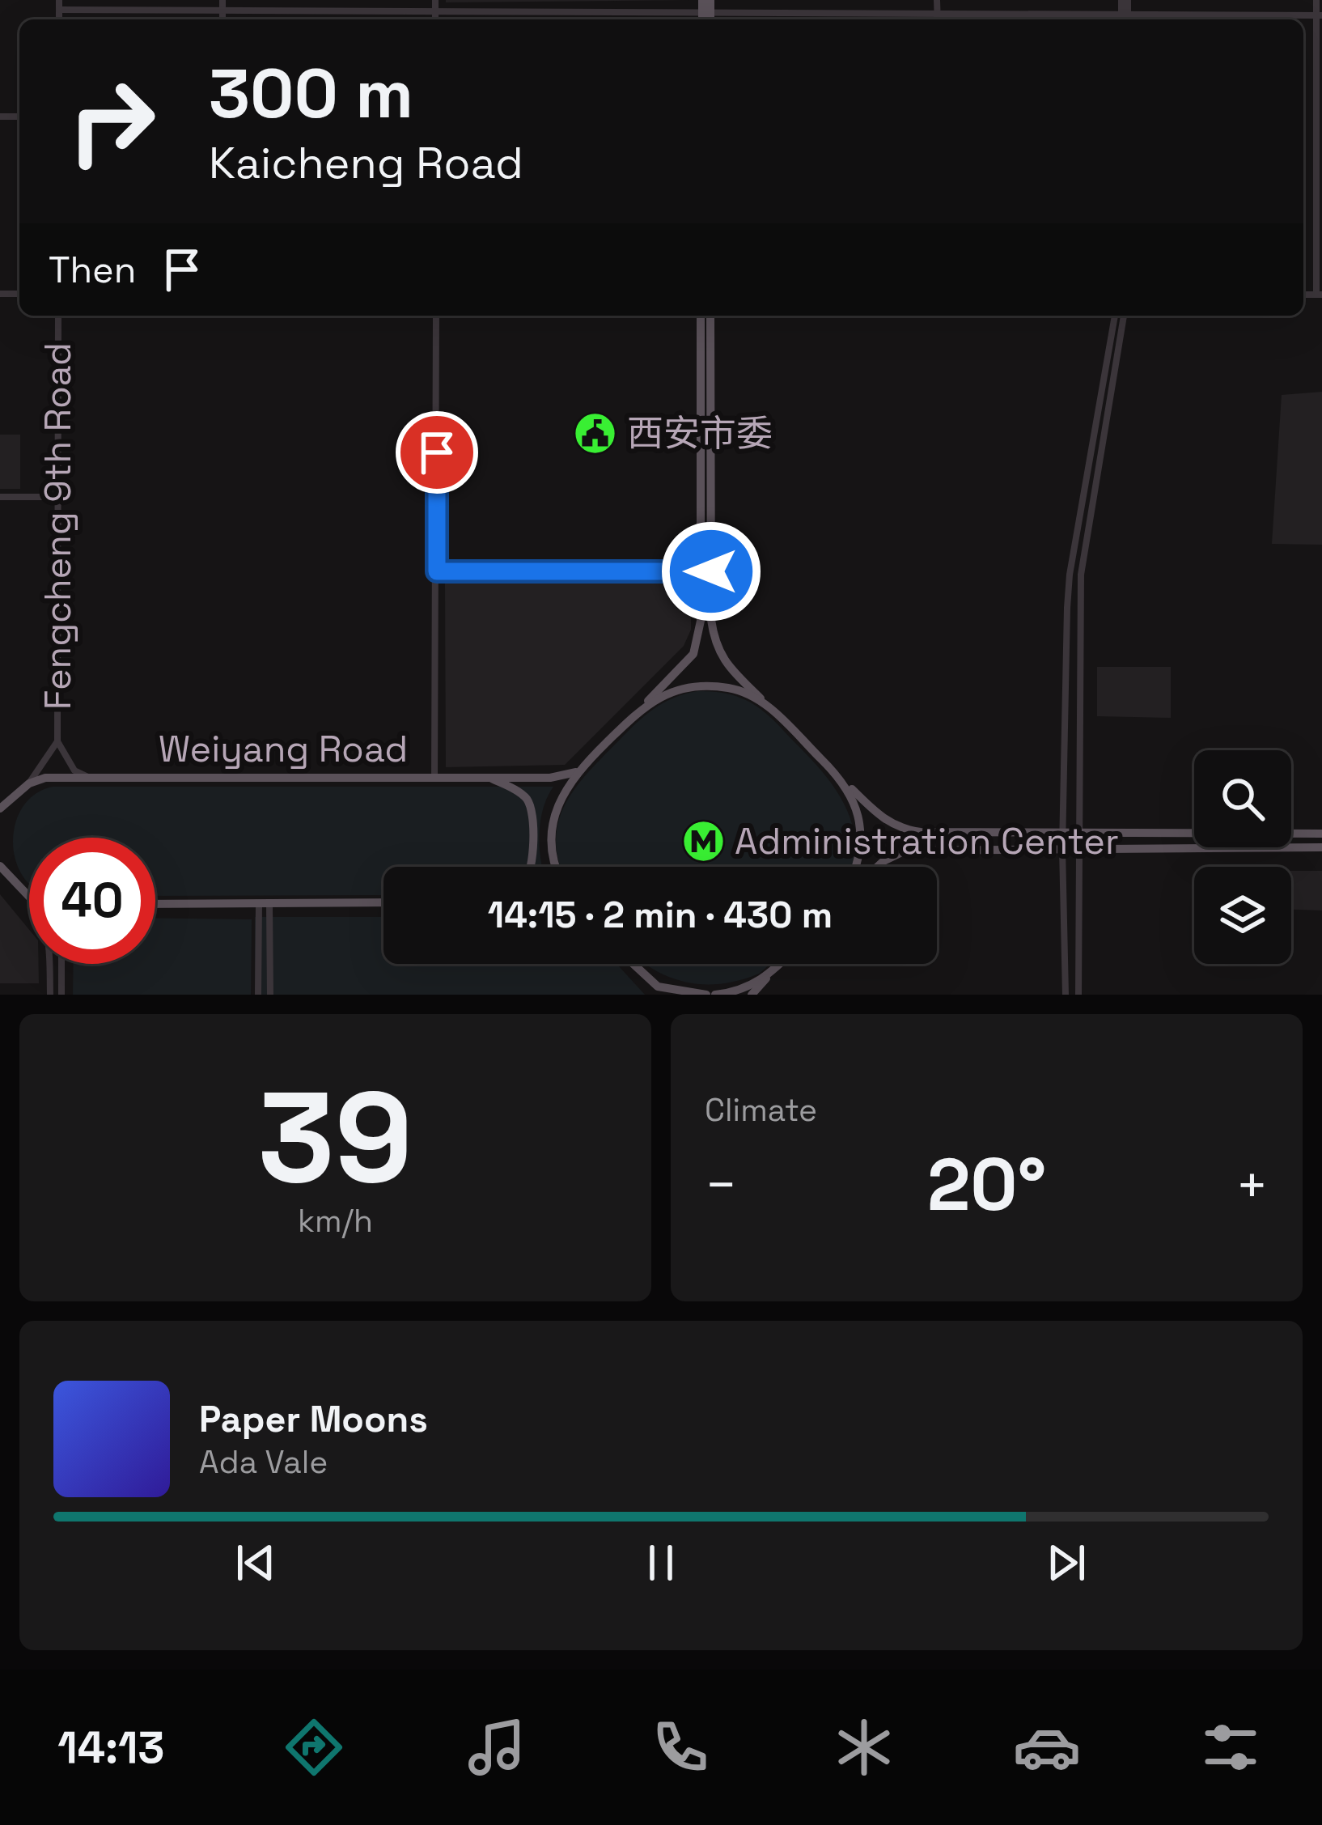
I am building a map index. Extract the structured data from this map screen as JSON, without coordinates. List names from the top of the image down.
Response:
{
  "streets": {
    "main road": ["Weiyang Road"],
    "street": ["Fengcheng 9th Road"]
  },
  "places": {
    "public building": ["西安市委"],
    "metro station": ["Administration Center"]
  },
  "page": {
    "turn": ["300 m", "Kaicheng Road"],
    "then": "Then",
    "limit": "40",
    "trip": "14:15 · 2 min · 430 m",
    "tile": [
      ["39", "km/h"],
      "Climate"
    ],
    "heat": ["−", "20°", "+"],
    "song": ["Paper Moons", "Ada Vale"],
    "tabs": "14:13"
  }
}
